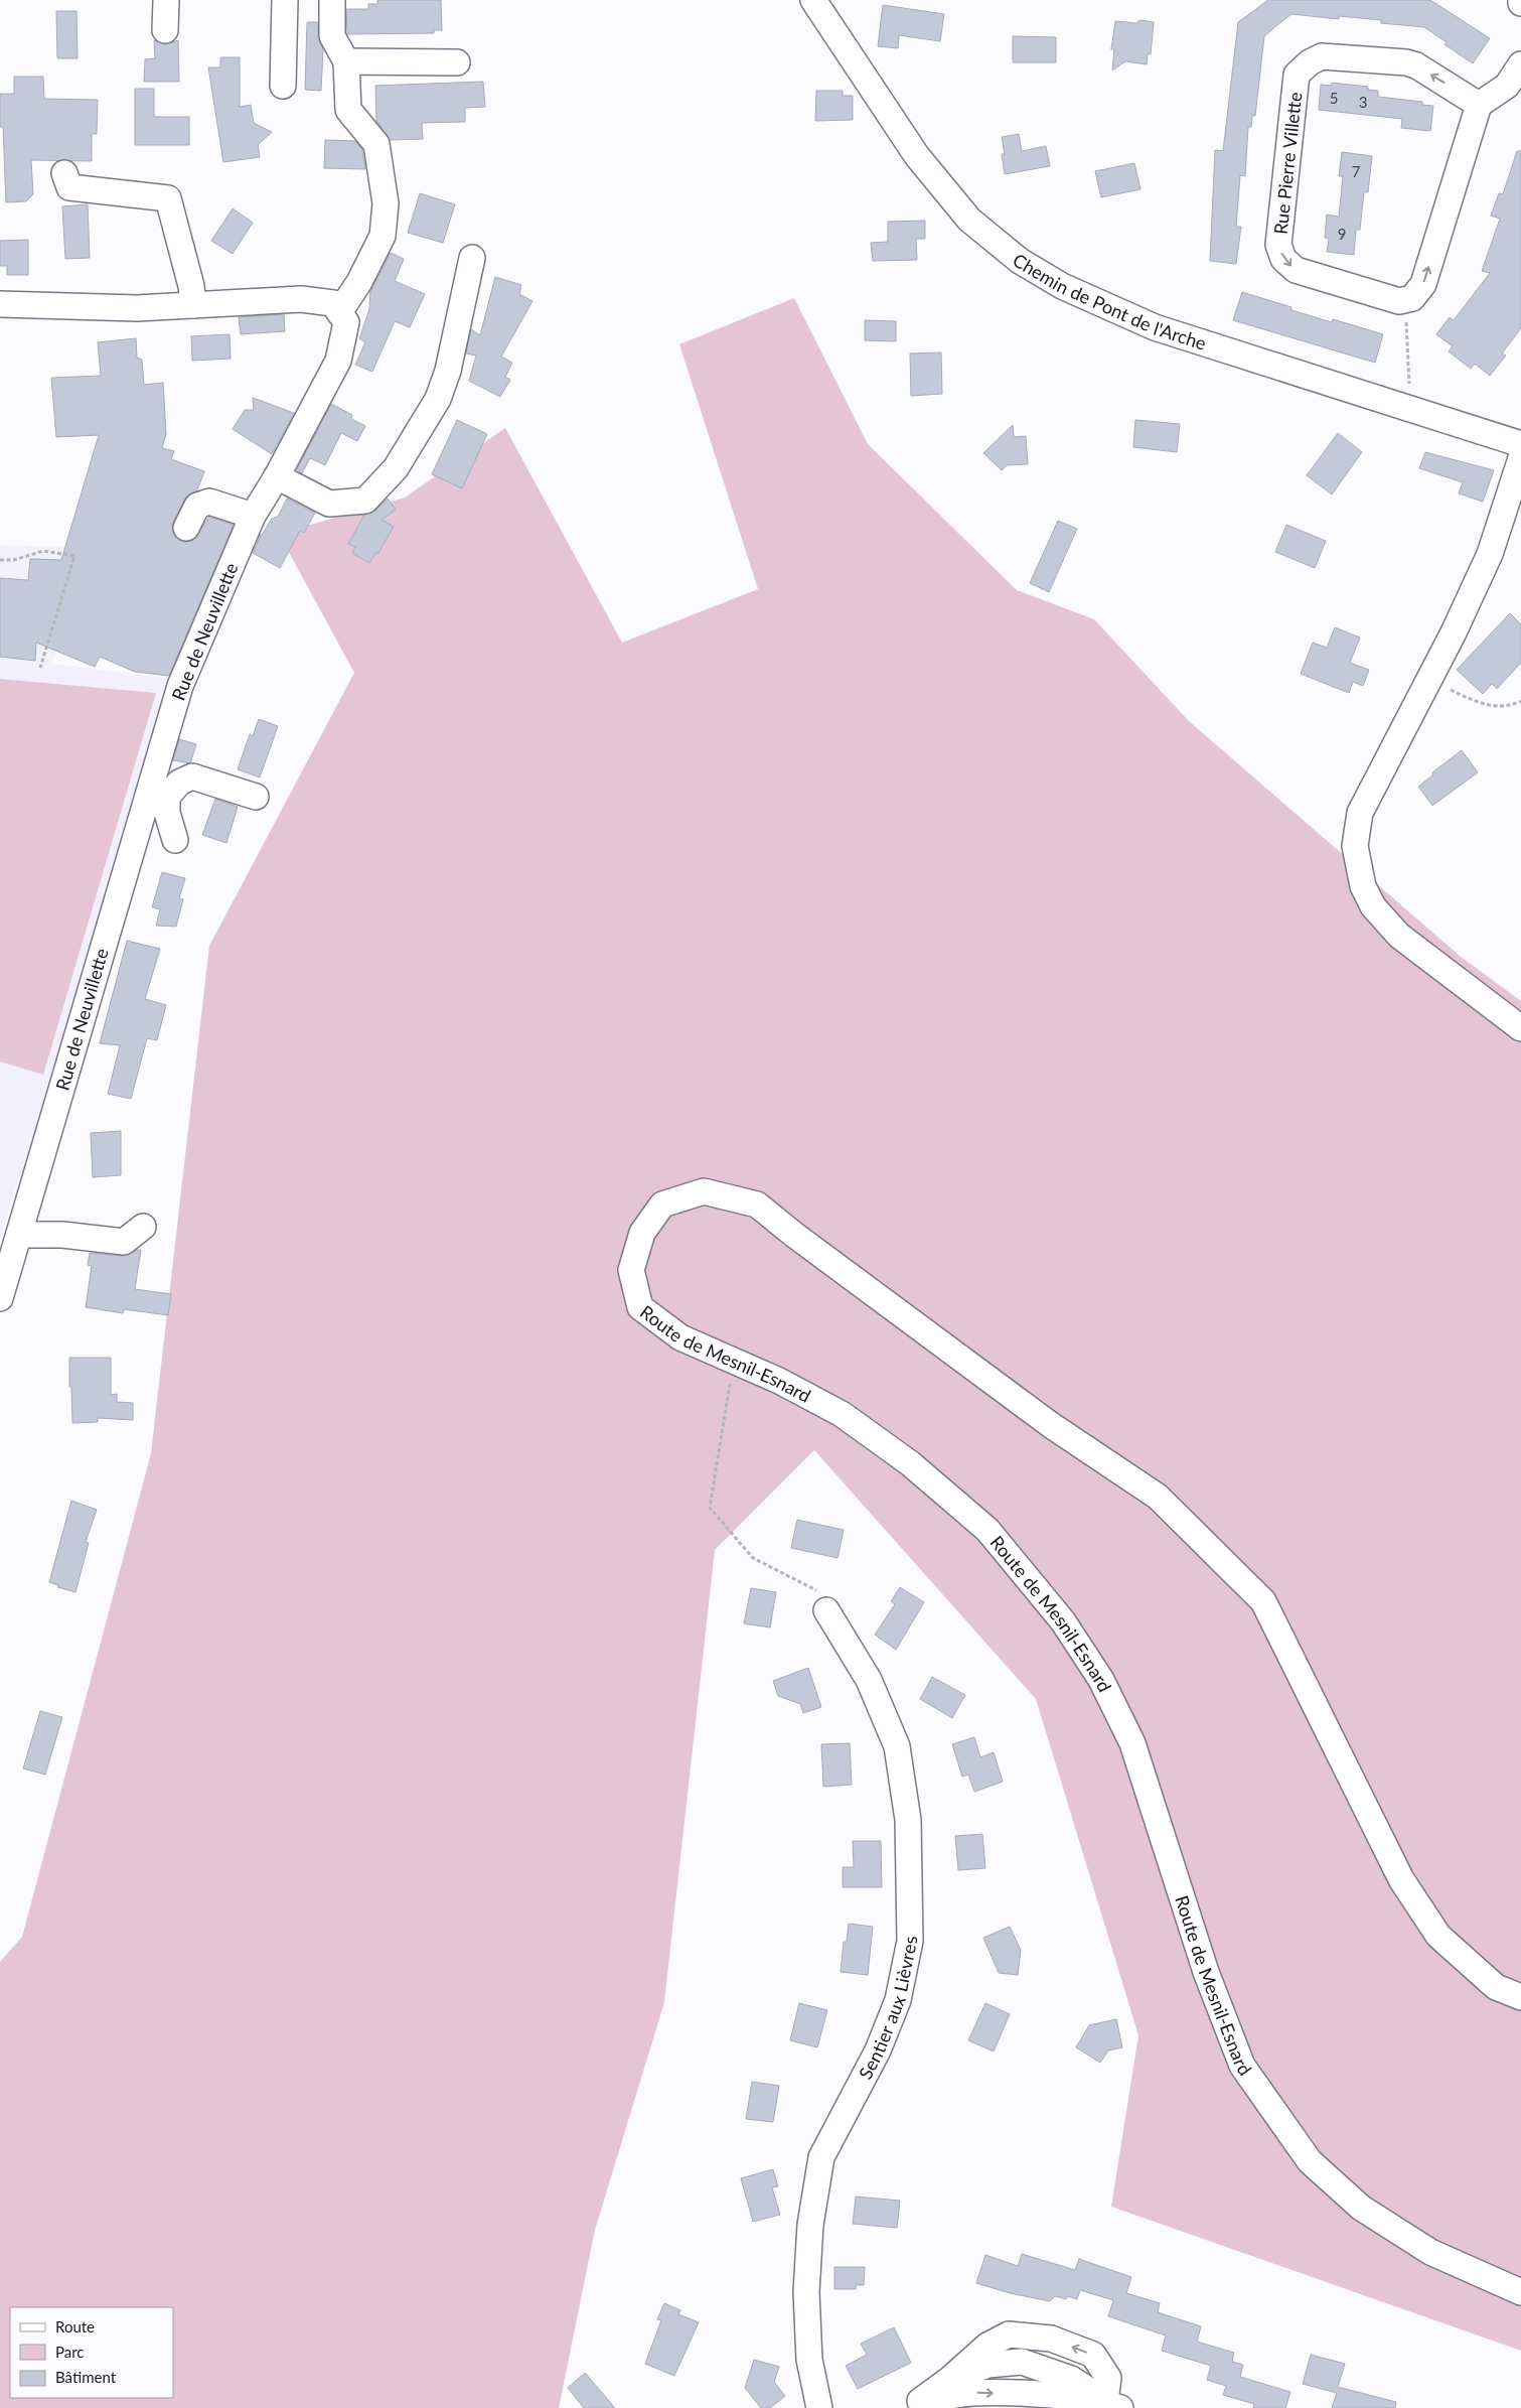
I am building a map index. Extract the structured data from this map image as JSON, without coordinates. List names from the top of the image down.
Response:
{
  "streets": {
    "street": [
      "Rue Pierre Villette",
      "Chemin de Pont de l'Arche",
      "Rue de Neuvillette",
      "Route de Mesnil-Esnard",
      "Sentier aux Lièvres"
    ]
  },
  "house_numbers": [
    "5",
    "3",
    "7",
    "9"
  ],
  "legend": ["Route", "Parc", "Bâtiment"]
}
